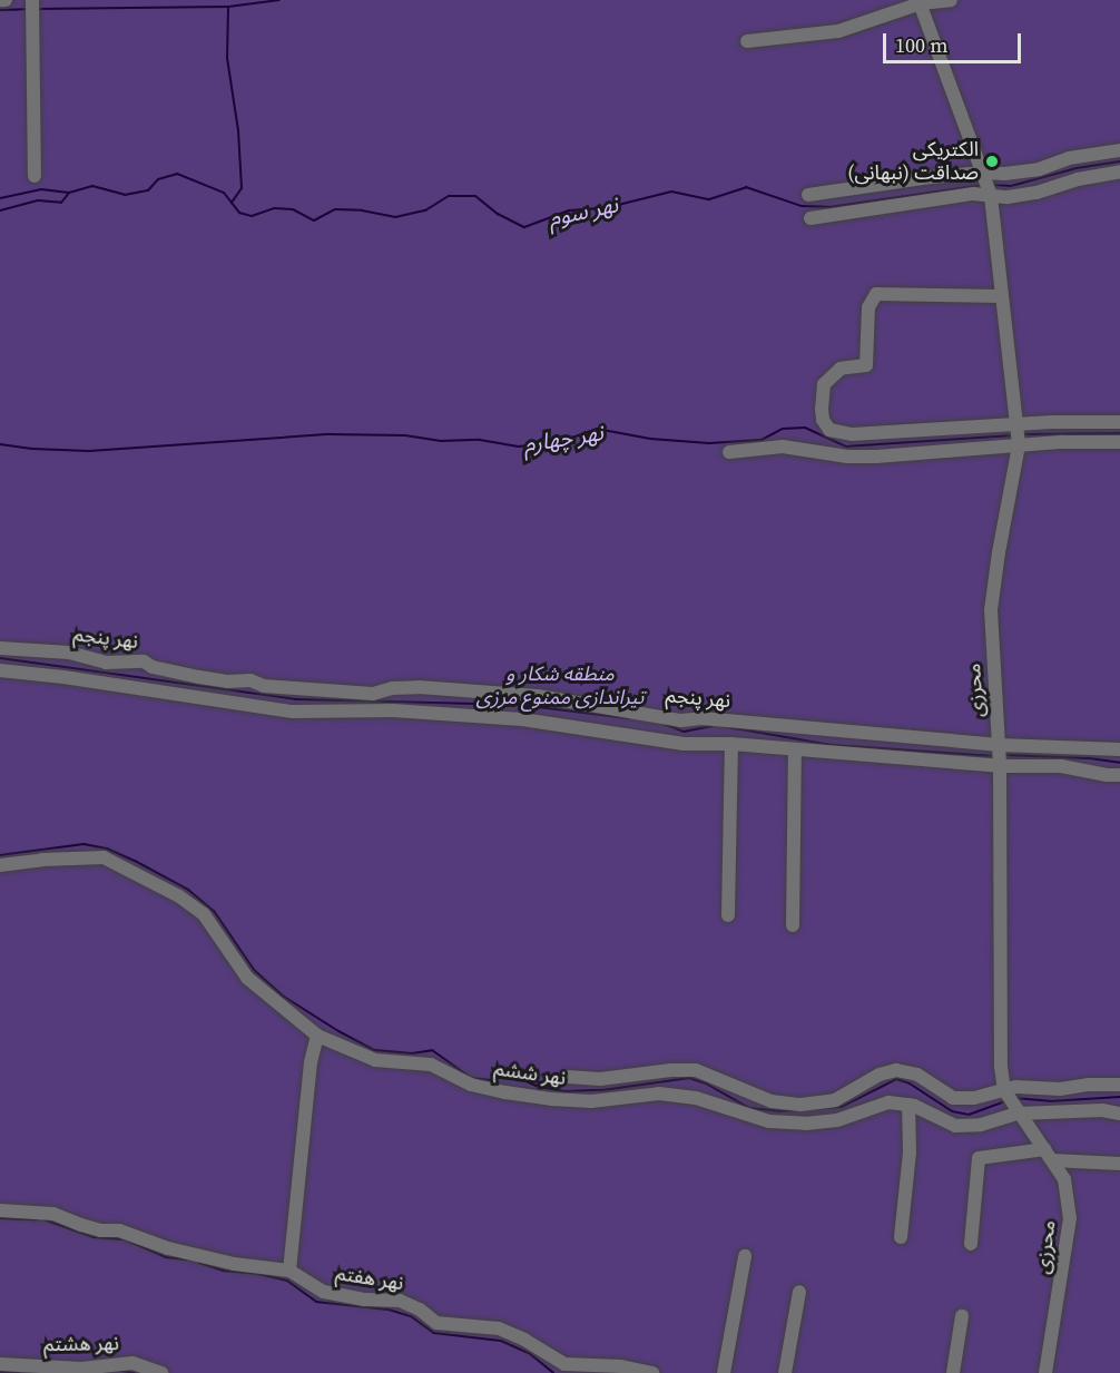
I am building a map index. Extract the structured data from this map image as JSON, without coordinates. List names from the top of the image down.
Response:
{
  "streets": {
    "street": [
      "نهر پنجم",
      "محرزی",
      "نهر ششم",
      "نهر هفتم",
      "نهر هشتم"
    ]
  },
  "crossings": [
    ["نهر پنجم", "محرزی"],
    ["محرزی", "نهر ششم"]
  ],
  "water": ["نهر سوم", "نهر چهارم"],
  "parks": ["منطقه شکار و تیراندازی ممنوع مرزی"],
  "places": ["الکتریکی صداقت (نبهانی)"],
  "scale_bar": "100 m"
}
